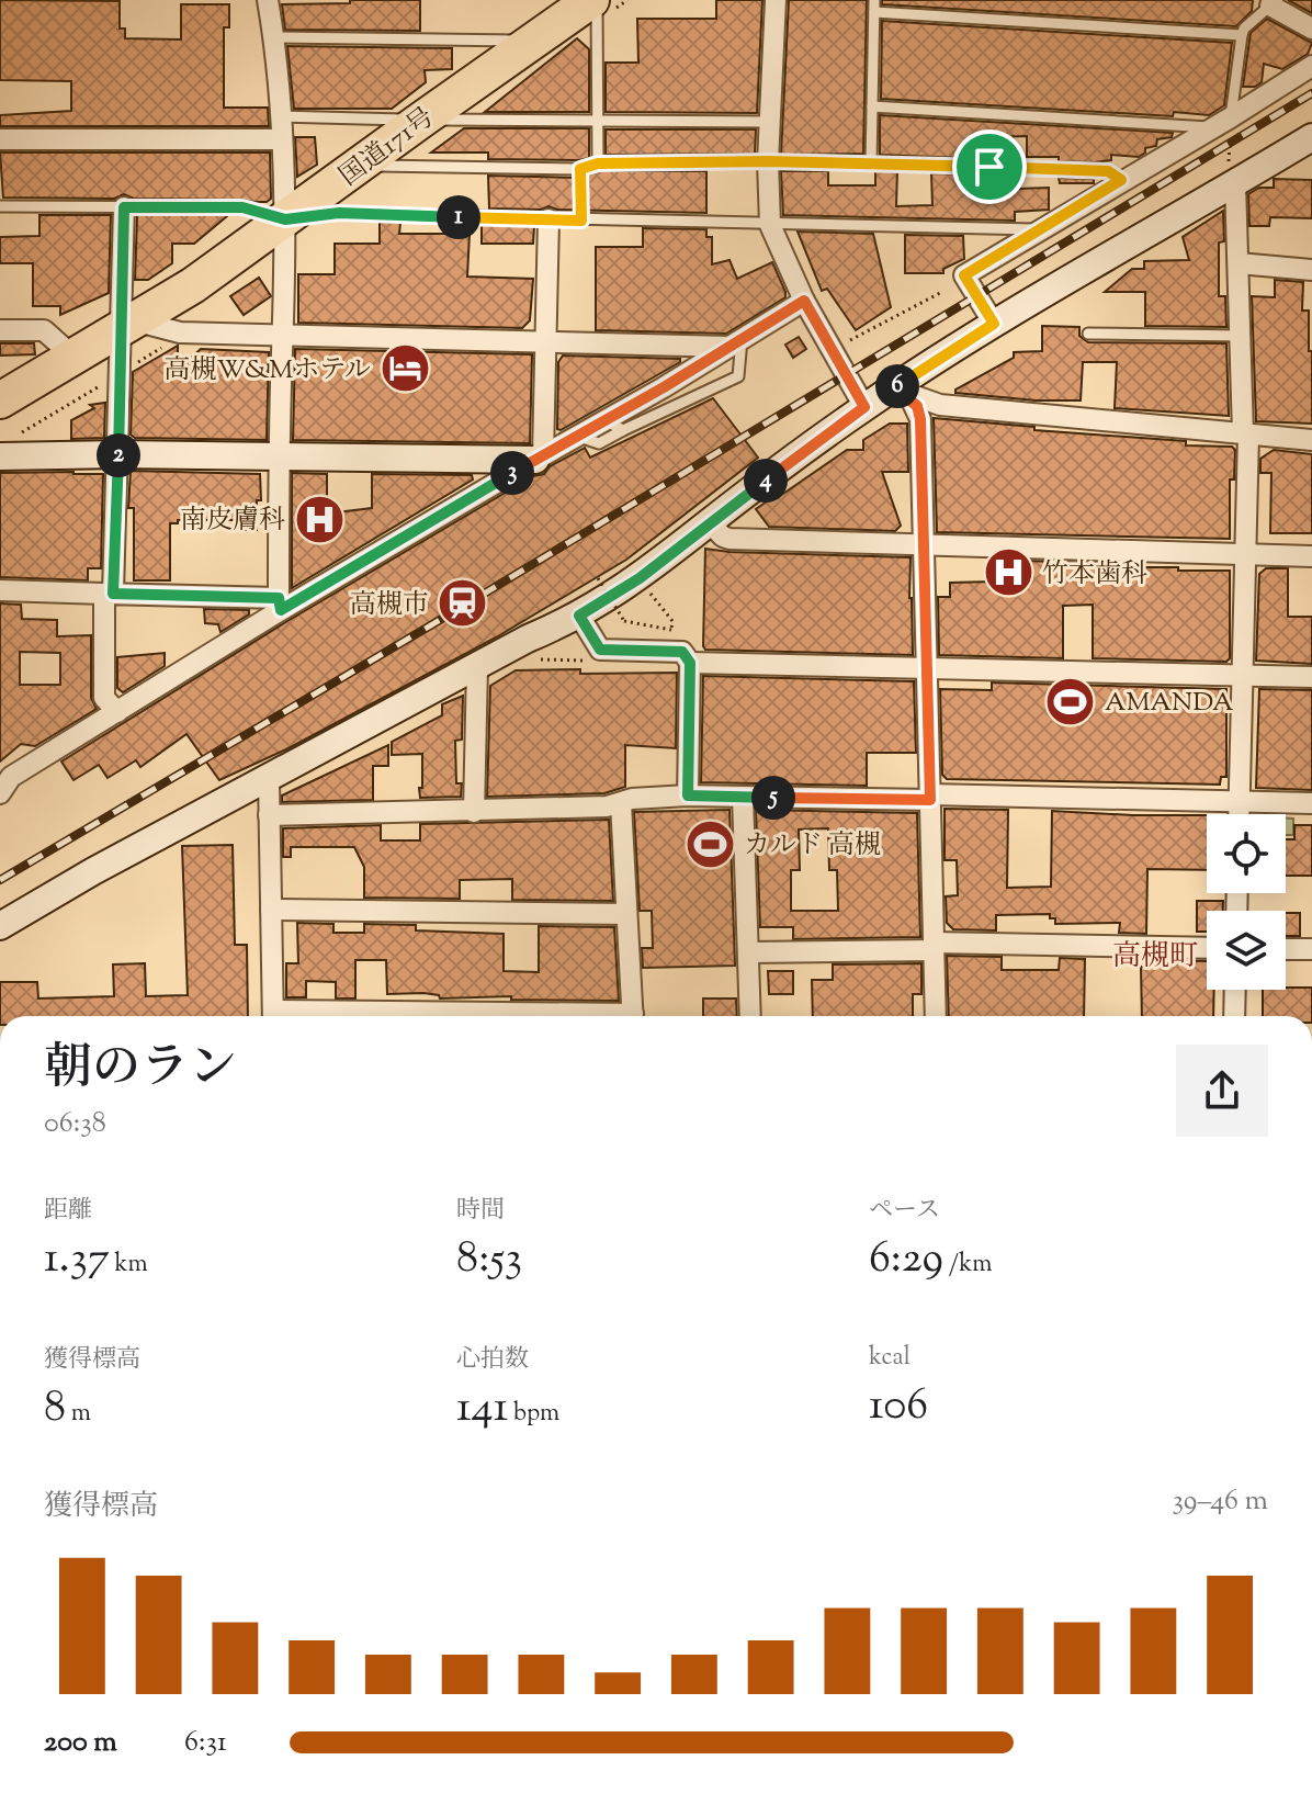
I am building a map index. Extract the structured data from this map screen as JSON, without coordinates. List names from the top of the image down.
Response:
{
  "streets": {
    "highway": ["国道171号"]
  },
  "districts": ["高槻町"],
  "places": {
    "hotel": ["高槻W&Mホテル"],
    "hospital": ["南皮膚科", "竹本歯科"],
    "station": ["高槻市"],
    "sports": ["AMANDA", "カルド 高槻"]
  },
  "page": {
    "pins": [
      "1",
      "6",
      "2",
      "3",
      "4",
      "5"
    ],
    "heading": ["朝のラン", "06:38"],
    "stats": [
      ["距離", "1.37 km"],
      ["時間", "8:53"],
      ["ペース", "6:29 /km"],
      ["獲得標高", "8 m"],
      ["心拍数", "141 bpm"],
      ["kcal", "106"]
    ],
    "chart": ["獲得標高", "39–46 m"],
    "list": [
      {
        "name": "200 m",
        "note": "6:31"
      }
    ]
  }
}
